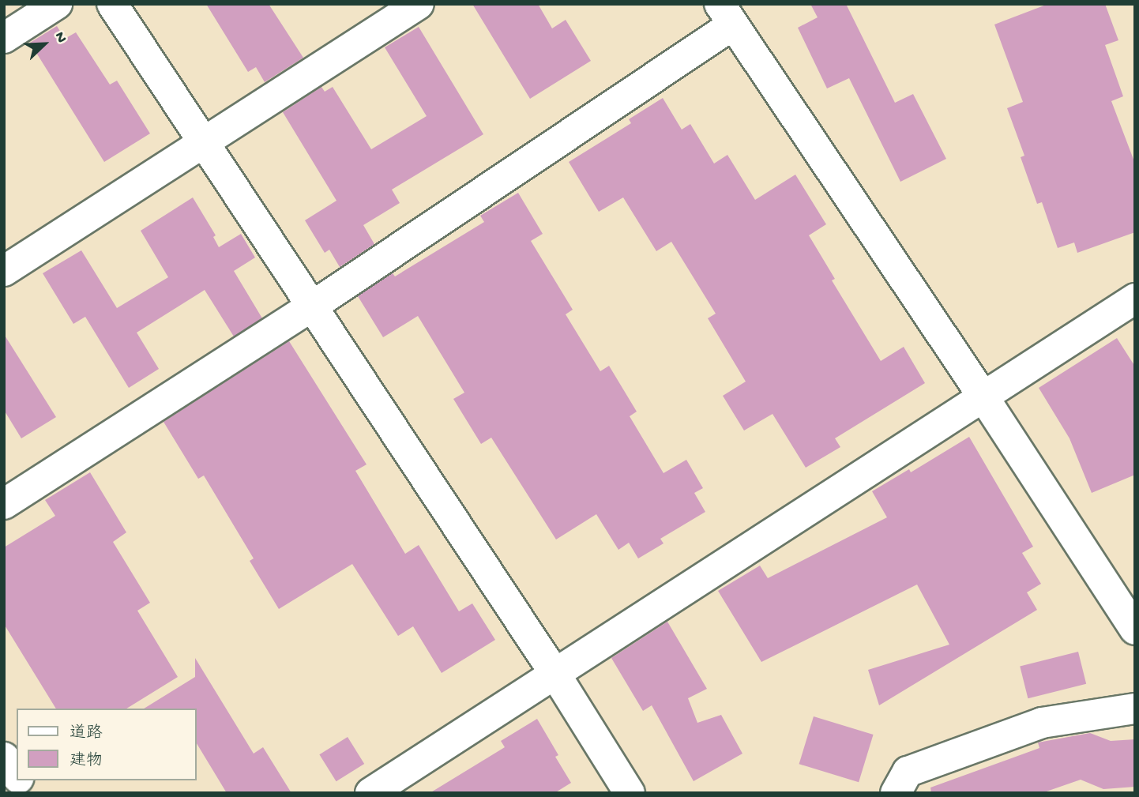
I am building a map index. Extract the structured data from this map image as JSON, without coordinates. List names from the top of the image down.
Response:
{
  "legend": ["道路", "建物"],
  "north": "top right"
}
